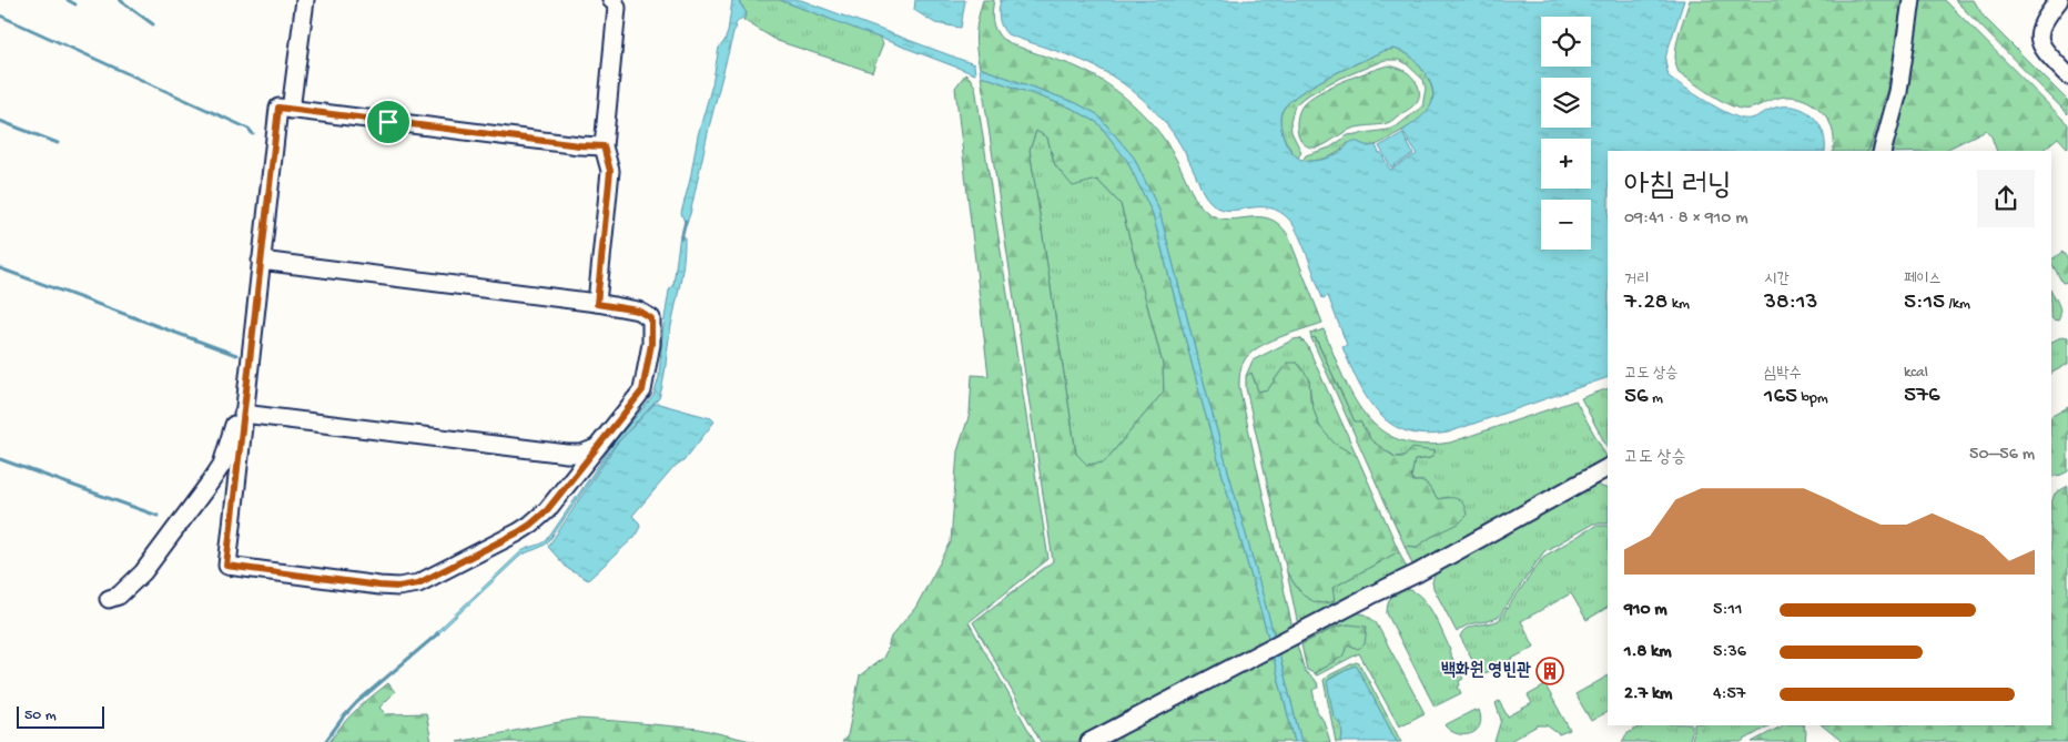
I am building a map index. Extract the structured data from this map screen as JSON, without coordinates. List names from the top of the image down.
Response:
{
  "places": {
    "building": ["백화원 영빈관"]
  },
  "scale_bar": "50 m",
  "page": {
    "map_buttons": ["+", "−"],
    "heading": ["아침 러닝", "09:41 · 8 × 910 m"],
    "stats": [
      ["거리", "7.28 km"],
      ["시간", "38:13"],
      ["페이스", "5:15 /km"],
      ["고도 상승", "56 m"],
      ["심박수", "165 bpm"],
      ["kcal", "576"]
    ],
    "chart": ["고도 상승", "50–56 m"],
    "list": [
      {
        "name": "910 m",
        "note": "5:11"
      },
      {
        "name": "1.8 km",
        "note": "5:36"
      },
      {
        "name": "2.7 km",
        "note": "4:57"
      }
    ],
    "scale": "50 m"
  }
}
